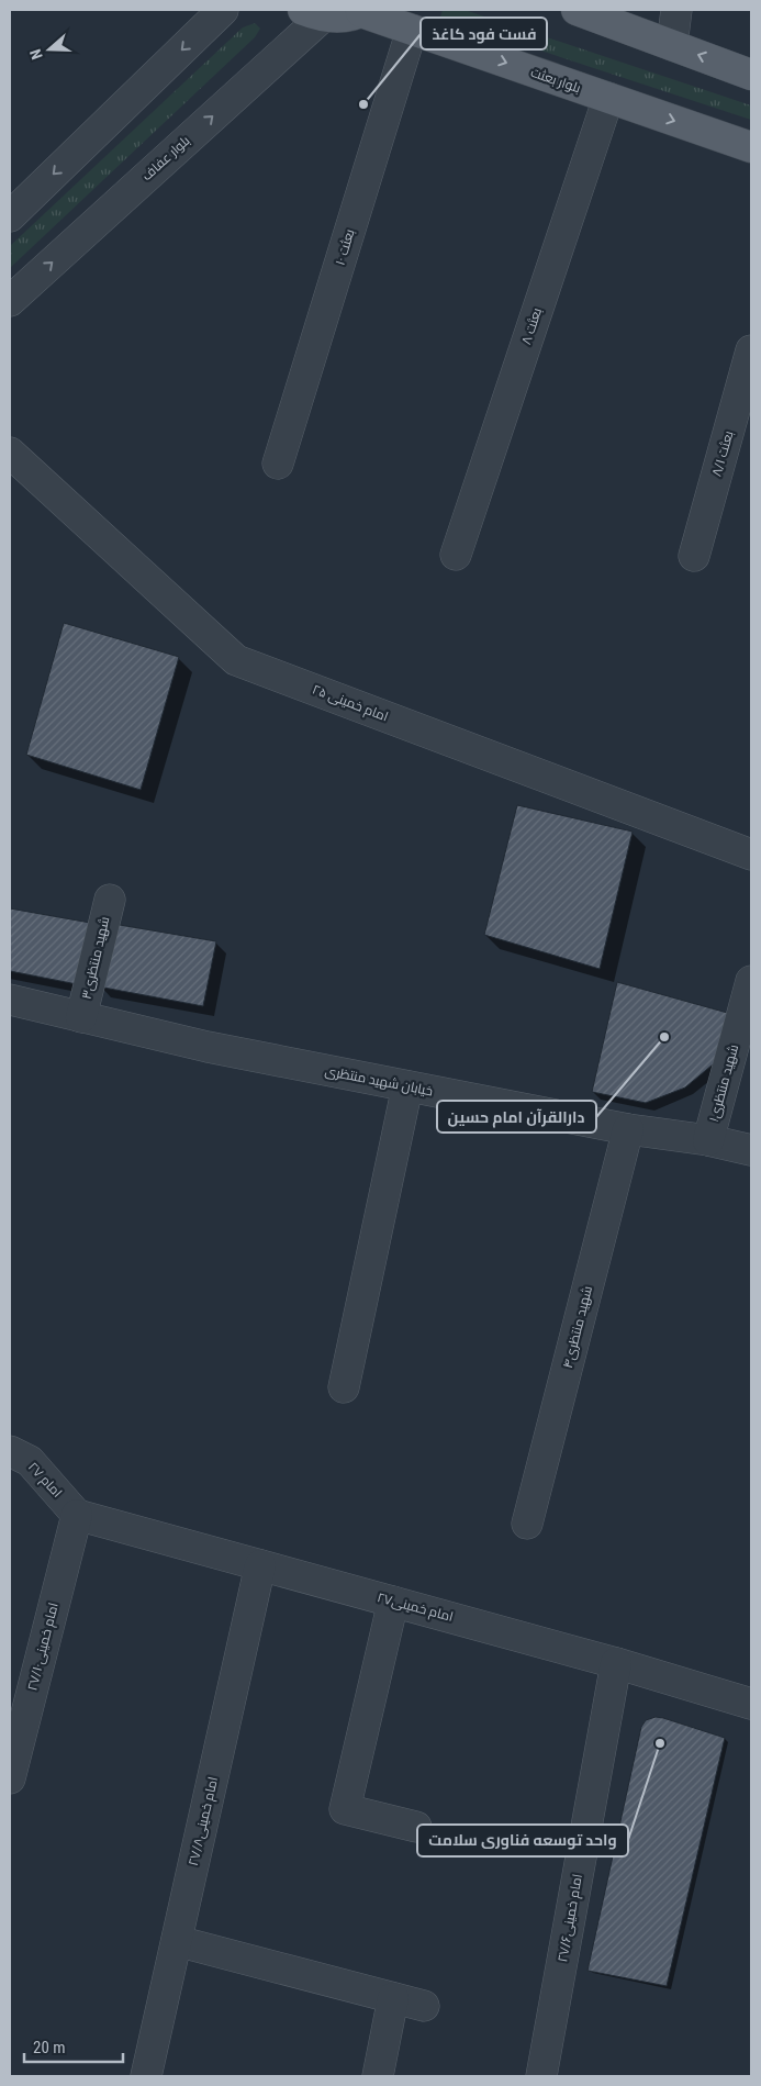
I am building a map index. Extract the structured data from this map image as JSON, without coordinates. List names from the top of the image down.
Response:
{
  "streets": {
    "main road": ["بلوار بعثت"],
    "street": [
      "بلوار عفاف",
      "بعثت ۱۰",
      "بعثت ۸",
      "بعثت ۸/۱",
      "امام خمینی ۲۵",
      "شهید منتظری۳",
      "خیابان شهید منتظری",
      "شهید منتظری۱",
      "شهید منتظری۴",
      "امام ۲۷",
      "امام خمینی۲۷",
      "امام خمینی۲۷/۱۰",
      "امام خمینی۲۷/۸",
      "امام خمینی۲۷/۶"
    ]
  },
  "crossings": [
    ["بلوار بعثت", "بعثت ۱۰"],
    ["بلوار بعثت", "بعثت ۸"],
    ["شهید منتظری۳", "خیابان شهید منتظری"],
    ["خیابان شهید منتظری", "شهید منتظری۱"],
    ["خیابان شهید منتظری", "شهید منتظری۴"],
    ["امام ۲۷", "امام خمینی۲۷"],
    ["امام ۲۷", "امام خمینی۲۷/۱۰"],
    ["امام خمینی۲۷", "امام خمینی۲۷/۱۰"],
    ["امام خمینی۲۷", "امام خمینی۲۷/۸"],
    ["امام خمینی۲۷", "امام خمینی۲۷/۶"]
  ],
  "places": ["فست فود کاغذ", "دارالقرآن امام حسین", "واحد توسعه فناوری سلامت"],
  "scale_bar": "20 m",
  "north": "left"
}
